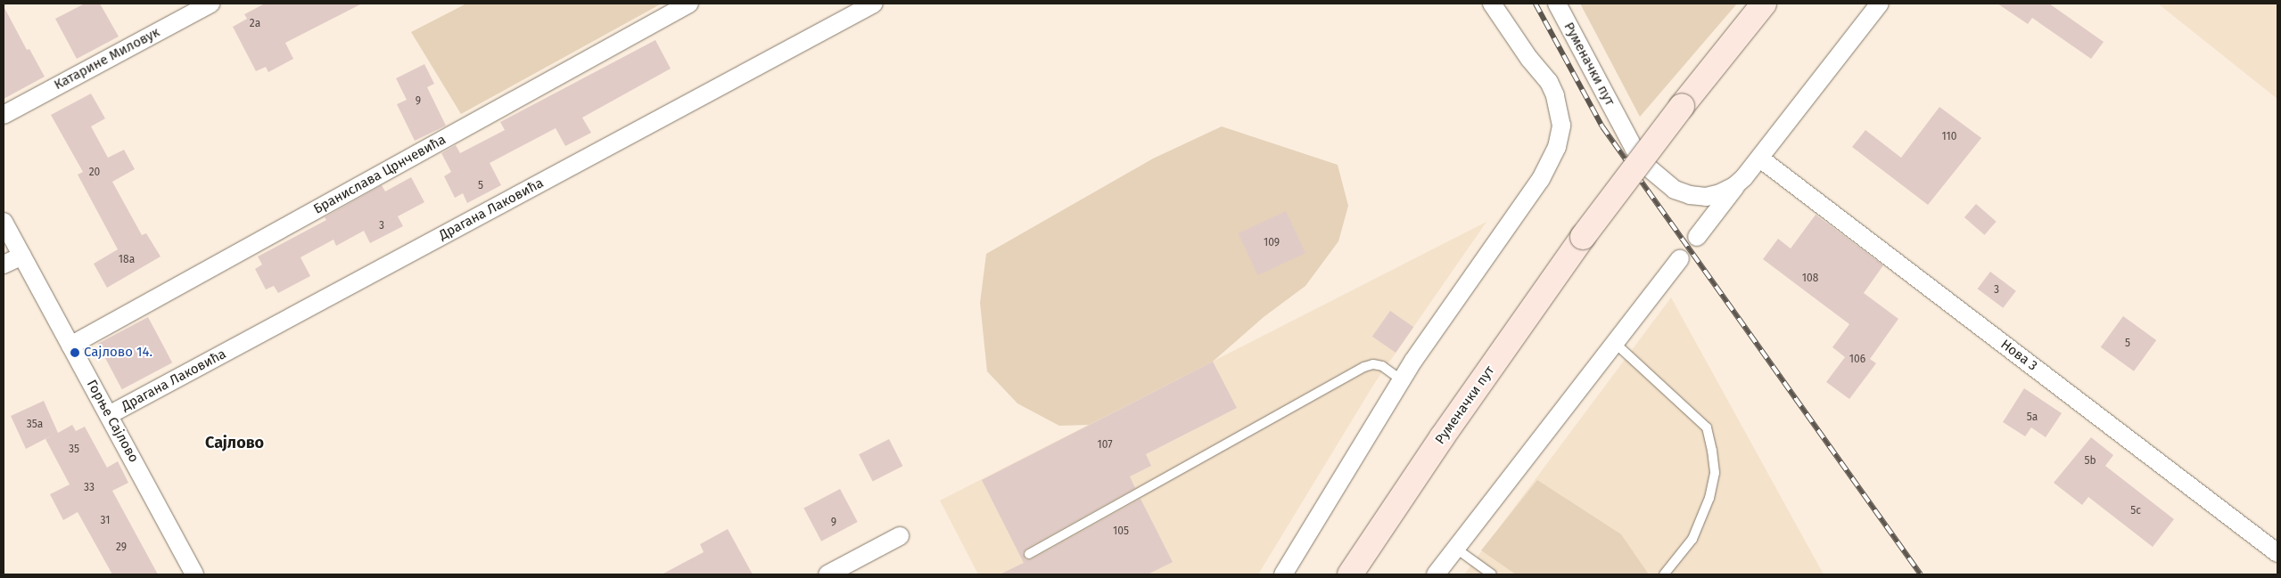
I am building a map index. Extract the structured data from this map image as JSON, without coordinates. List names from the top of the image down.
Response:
{
  "streets": {
    "main road": ["Руменачки пут"],
    "street": [
      "Катарине Миловук",
      "Бранислава Црнчевића",
      "Драгана Лаковића",
      "Нова 3",
      "Горње Сајлово"
    ]
  },
  "crossings": [
    ["Руменачки пут", "Нова 3"],
    ["Бранислава Црнчевића", "Горње Сајлово"],
    ["Драгана Лаковића", "Горње Сајлово"]
  ],
  "districts": ["Сајлово"],
  "places": ["Сајлово 14."],
  "house_numbers": [
    "2a",
    "9",
    "110",
    "20",
    "5",
    "3",
    "109",
    "18a",
    "108",
    "3",
    "5",
    "106",
    "5a",
    "35a",
    "107",
    "35",
    "5b",
    "33",
    "5c",
    "31",
    "9",
    "105",
    "29"
  ]
}
